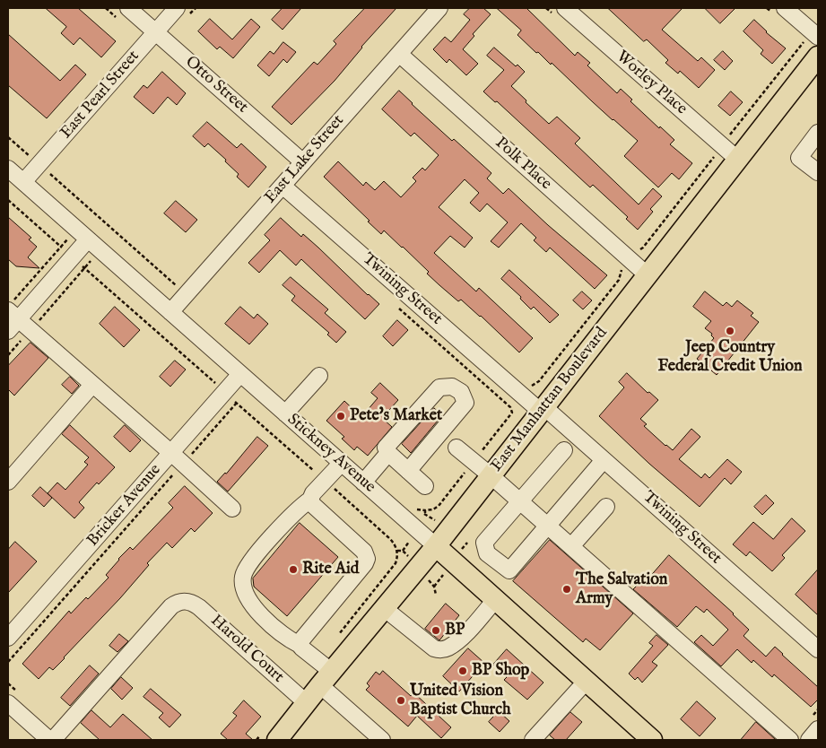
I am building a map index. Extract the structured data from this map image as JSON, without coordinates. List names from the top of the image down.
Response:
{
  "streets": {
    "main road": ["East Manhattan Boulevard", "Stickney Avenue"],
    "street": [
      "Worley Place",
      "Otto Street",
      "East Pearl Street",
      "East Lake Street",
      "Polk Place",
      "Twining Street",
      "Bricker Avenue",
      "Harold Court"
    ]
  },
  "crossings": [
    ["Worley Place", "East Manhattan Boulevard"],
    ["Otto Street", "East Pearl Street"],
    ["Otto Street", "East Lake Street"],
    ["East Pearl Street", "Stickney Avenue"],
    ["East Lake Street", "Polk Place"],
    ["East Lake Street", "Twining Street"],
    ["East Lake Street", "Stickney Avenue"],
    ["Polk Place", "East Manhattan Boulevard"],
    ["Twining Street", "East Manhattan Boulevard"],
    ["East Manhattan Boulevard", "Stickney Avenue"],
    ["East Manhattan Boulevard", "Harold Court"],
    ["Stickney Avenue", "Bricker Avenue"]
  ],
  "places": [
    "Jeep Country Federal Credit Union",
    "Pete's Market",
    "Rite Aid",
    "The Salvation Army",
    "BP",
    "BP Shop",
    "United Vision Baptist Church"
  ]
}
